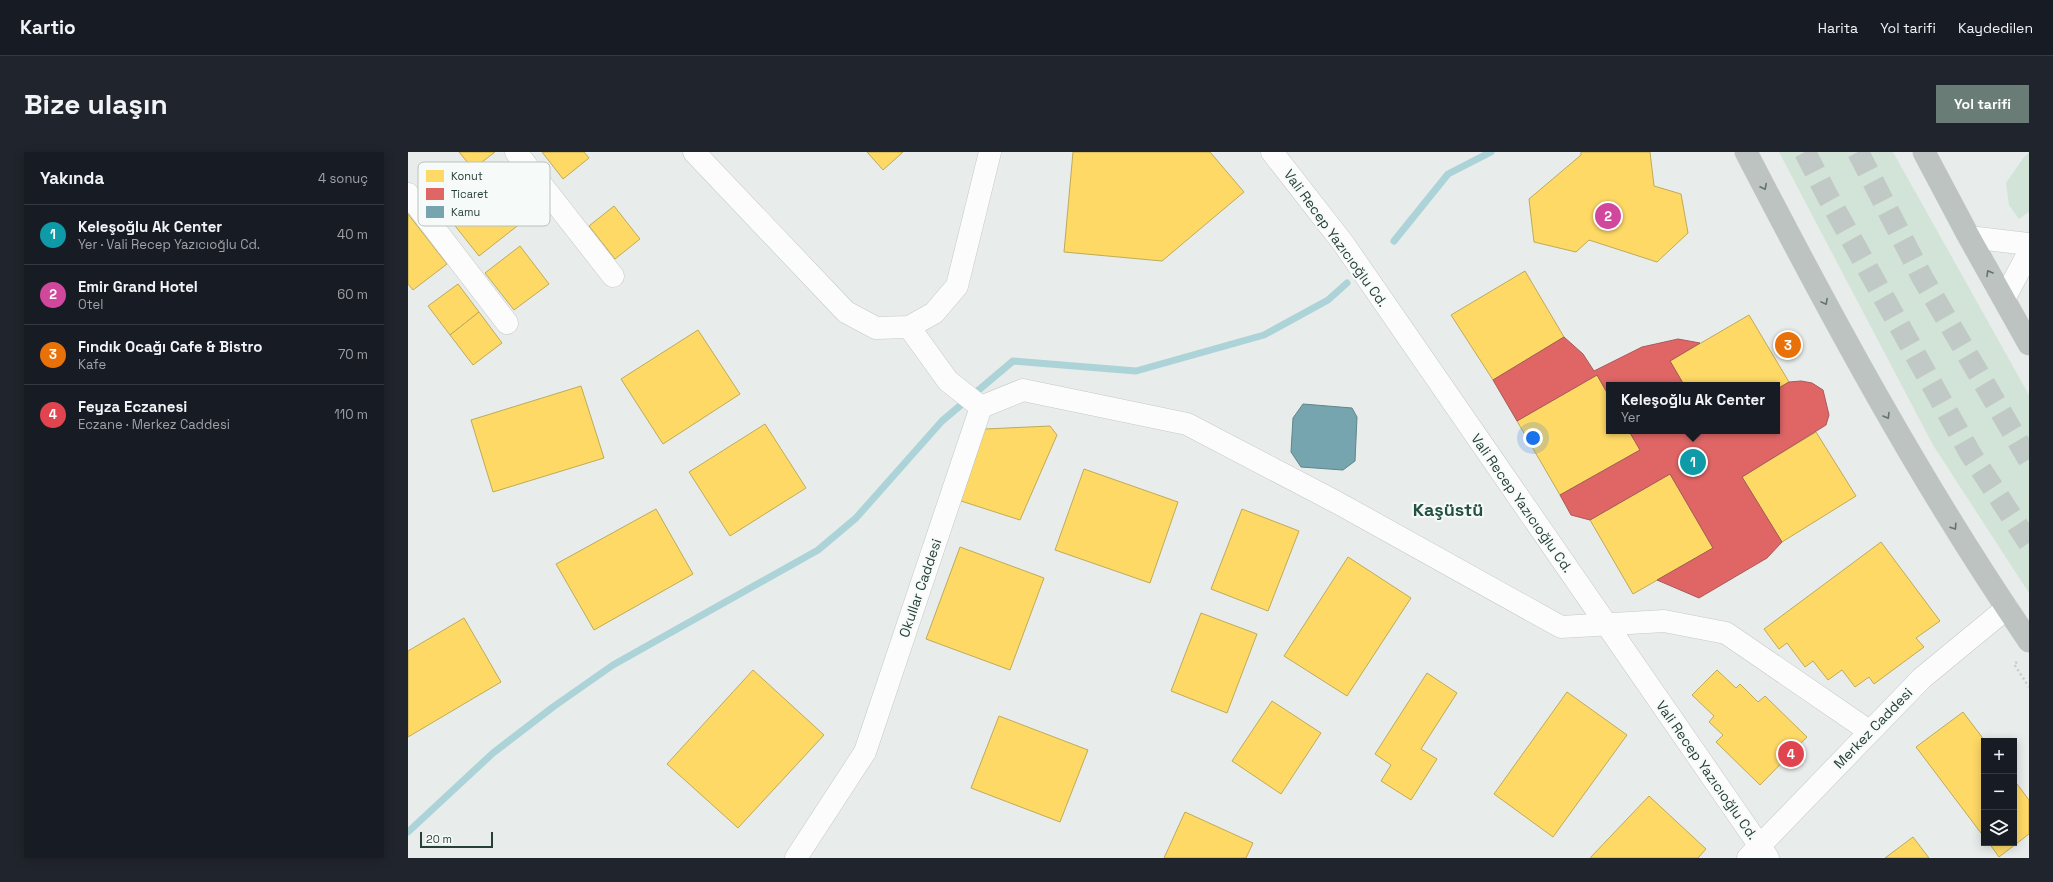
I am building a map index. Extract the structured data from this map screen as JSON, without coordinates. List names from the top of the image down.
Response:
{
  "streets": {
    "street": ["Vali Recep Yazıcıoğlu Cd.", "Okullar Caddesi", "Merkez Caddesi"]
  },
  "crossings": [
    ["Vali Recep Yazıcıoğlu Cd.", "Merkez Caddesi"]
  ],
  "districts": ["Kaşüstü"],
  "legend": ["Konut", "Ticaret", "Kamu"],
  "scale_bar": "20 m",
  "page": {
    "header": "Kartio",
    "nav": ["Harita", "Yol tarifi", "Kaydedilen"],
    "buttons": "Yol tarifi",
    "title": "Bize ulaşın",
    "heading": ["Yakında", "4 sonuç"],
    "pins": [
      "2",
      "3",
      "1",
      "4"
    ],
    "list": [
      {
        "mark": "1",
        "name": "Keleşoğlu Ak Center",
        "note": "Yer · Vali Recep Yazıcıoğlu Cd.",
        "value": "40 m"
      },
      {
        "mark": "2",
        "name": "Emir Grand Hotel",
        "note": "Otel",
        "value": "60 m"
      },
      {
        "mark": "3",
        "name": "Fındık Ocağı Cafe & Bistro",
        "note": "Kafe",
        "value": "70 m"
      },
      {
        "mark": "4",
        "name": "Feyza Eczanesi",
        "note": "Eczane · Merkez Caddesi",
        "value": "110 m"
      }
    ],
    "popup": ["Keleşoğlu Ak Center", "Yer"],
    "map_buttons": ["+", "−"],
    "scale": "20 m"
  }
}
